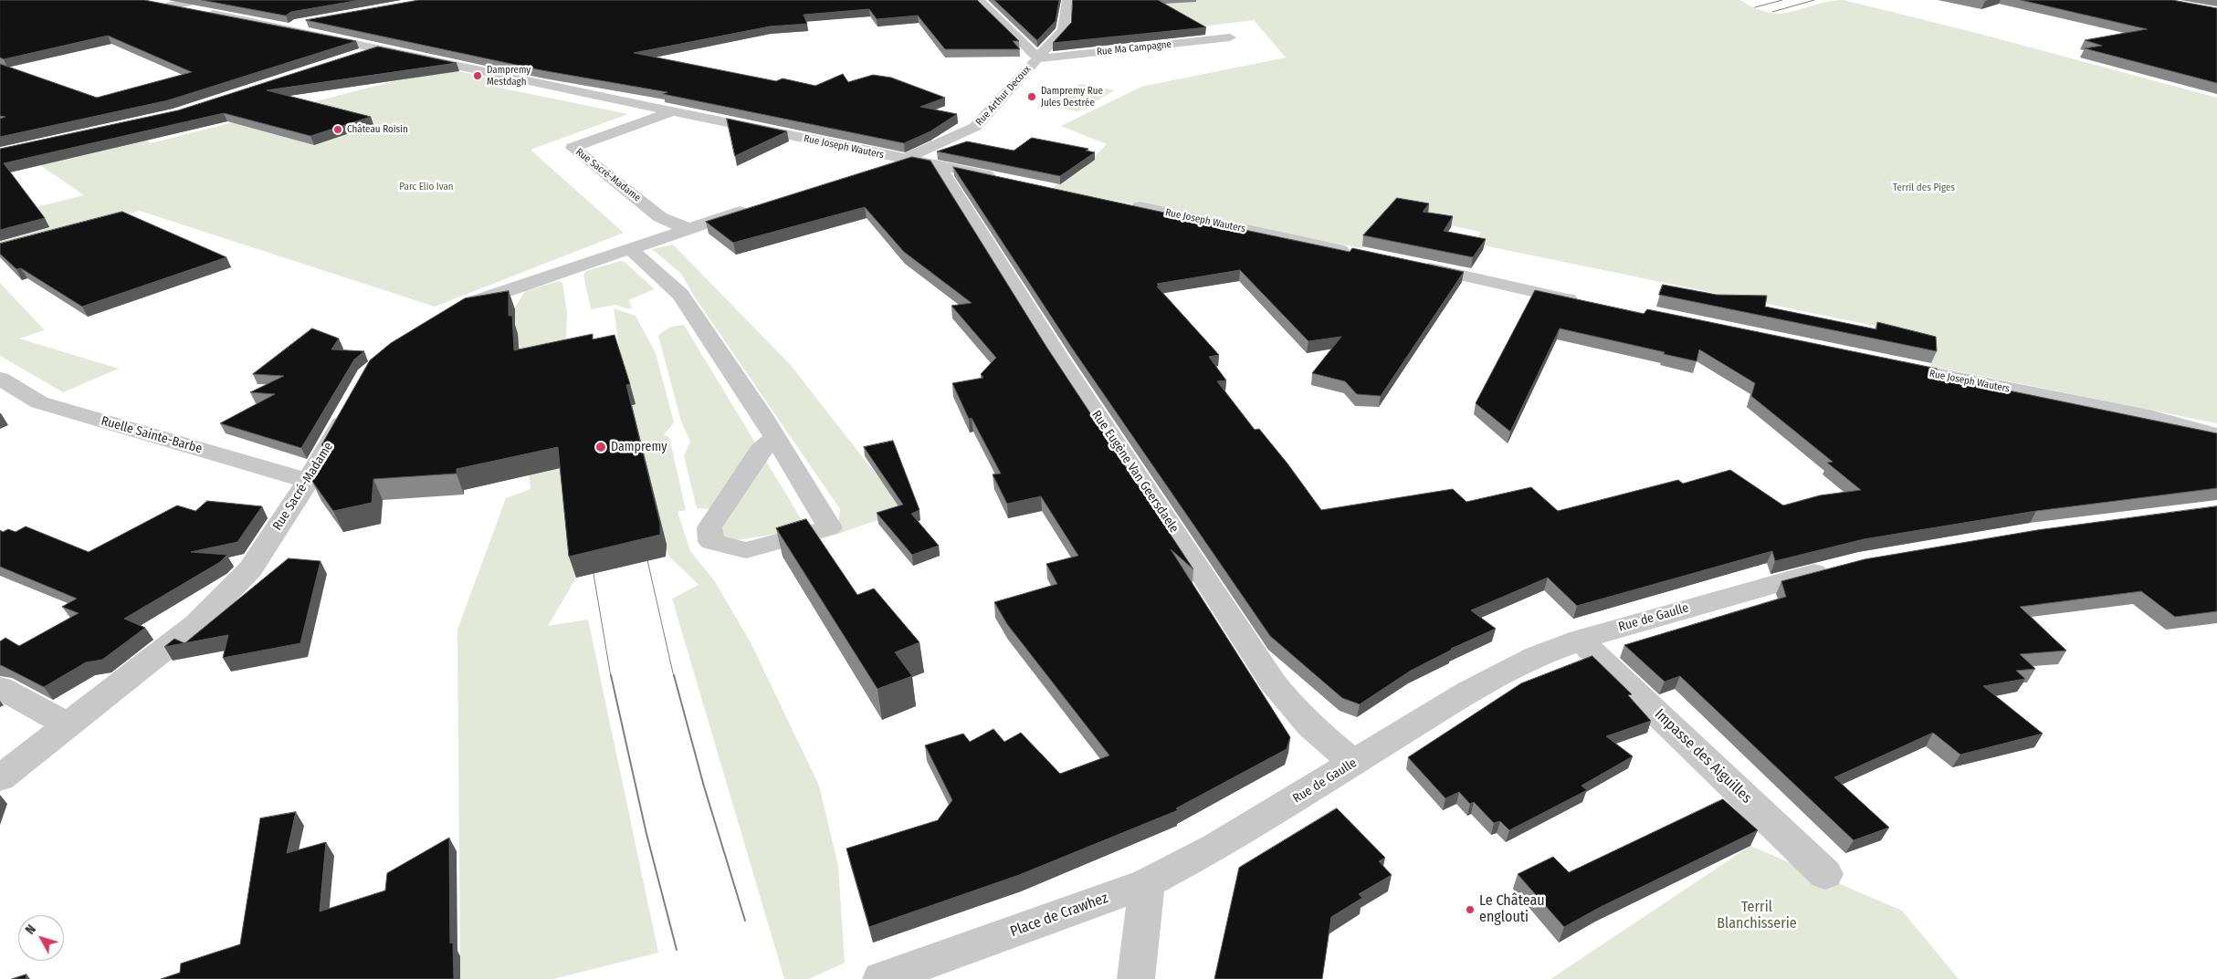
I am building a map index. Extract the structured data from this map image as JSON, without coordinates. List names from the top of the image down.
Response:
{
  "streets": {
    "street": [
      "Rue Ma Campagne",
      "Rue Arthur Decoux",
      "Rue Joseph Wauters",
      "Rue Sacré-Madame",
      "Ruelle Sainte-Barbe",
      "Rue Eugène Van Geersdaele",
      "Rue de Gaulle",
      "Impasse des Aiguilles",
      "Place de Crawhez"
    ]
  },
  "crossings": [
    ["Rue Ma Campagne", "Rue Arthur Decoux"],
    ["Rue Arthur Decoux", "Rue Joseph Wauters"],
    ["Rue Joseph Wauters", "Rue Sacré-Madame"],
    ["Rue Joseph Wauters", "Rue Eugène Van Geersdaele"],
    ["Rue Sacré-Madame", "Ruelle Sainte-Barbe"],
    ["Rue Eugène Van Geersdaele", "Rue de Gaulle"],
    ["Rue de Gaulle", "Impasse des Aiguilles"],
    ["Rue de Gaulle", "Place de Crawhez"]
  ],
  "parks": ["Parc Elio Ivan", "Terril des Piges", "Terril Blanchisserie"],
  "places": [
    "Dampremy Mestdagh",
    "Dampremy Rue Jules Destrée",
    "Château Roisin",
    "Dampremy",
    "Le Château englouti"
  ],
  "north": "top left"
}
